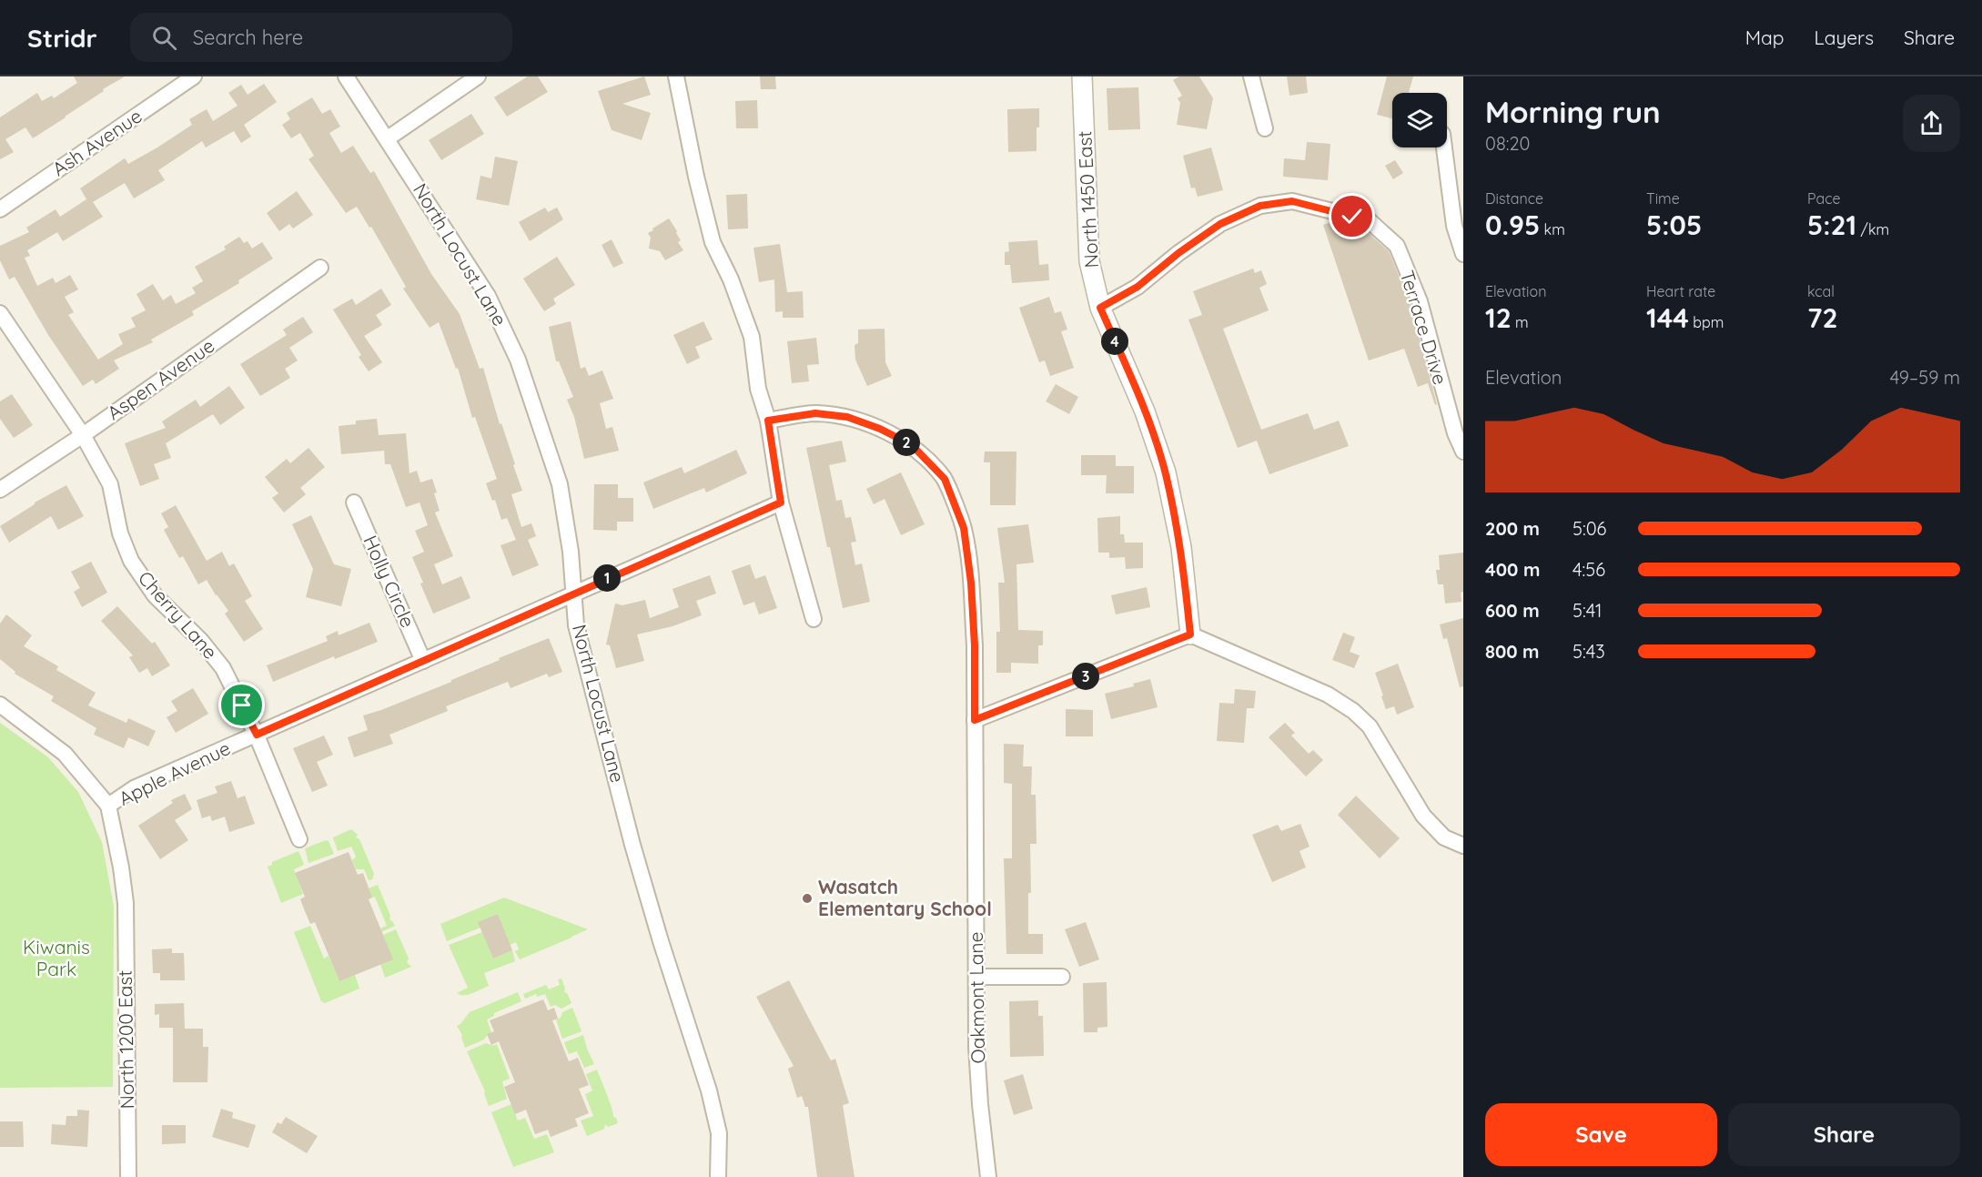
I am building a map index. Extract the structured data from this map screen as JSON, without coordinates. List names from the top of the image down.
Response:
{
  "streets": {
    "street": [
      "Ash Avenue",
      "North 1450 East",
      "North Locust Lane",
      "Terrace Drive",
      "Aspen Avenue",
      "Holly Circle",
      "Cherry Lane",
      "Apple Avenue",
      "Oakmont Lane",
      "North 1200 East"
    ]
  },
  "crossings": [
    ["North 1450 East", "Terrace Drive"],
    ["North Locust Lane", "Apple Avenue"],
    ["Aspen Avenue", "Cherry Lane"],
    ["Holly Circle", "Apple Avenue"],
    ["Cherry Lane", "Apple Avenue"],
    ["Apple Avenue", "North 1200 East"]
  ],
  "parks": ["Kiwanis Park"],
  "places": ["Wasatch Elementary School"],
  "page": {
    "header": "Stridr",
    "search": "Search here",
    "nav": ["Map", "Layers", "Share"],
    "heading": ["Morning run", "08:20"],
    "stats": [
      ["Distance", "0.95 km"],
      ["Time", "5:05"],
      ["Pace", "5:21 /km"],
      ["Elevation", "12 m"],
      ["Heart rate", "144 bpm"],
      ["kcal", "72"]
    ],
    "pins": [
      "4",
      "2",
      "1",
      "3"
    ],
    "chart": ["Elevation", "49–59 m"],
    "list": [
      {
        "name": "200 m",
        "note": "5:06"
      },
      {
        "name": "400 m",
        "note": "4:56"
      },
      {
        "name": "600 m",
        "note": "5:41"
      },
      {
        "name": "800 m",
        "note": "5:43"
      }
    ],
    "buttons": ["Save", "Share"]
  }
}
